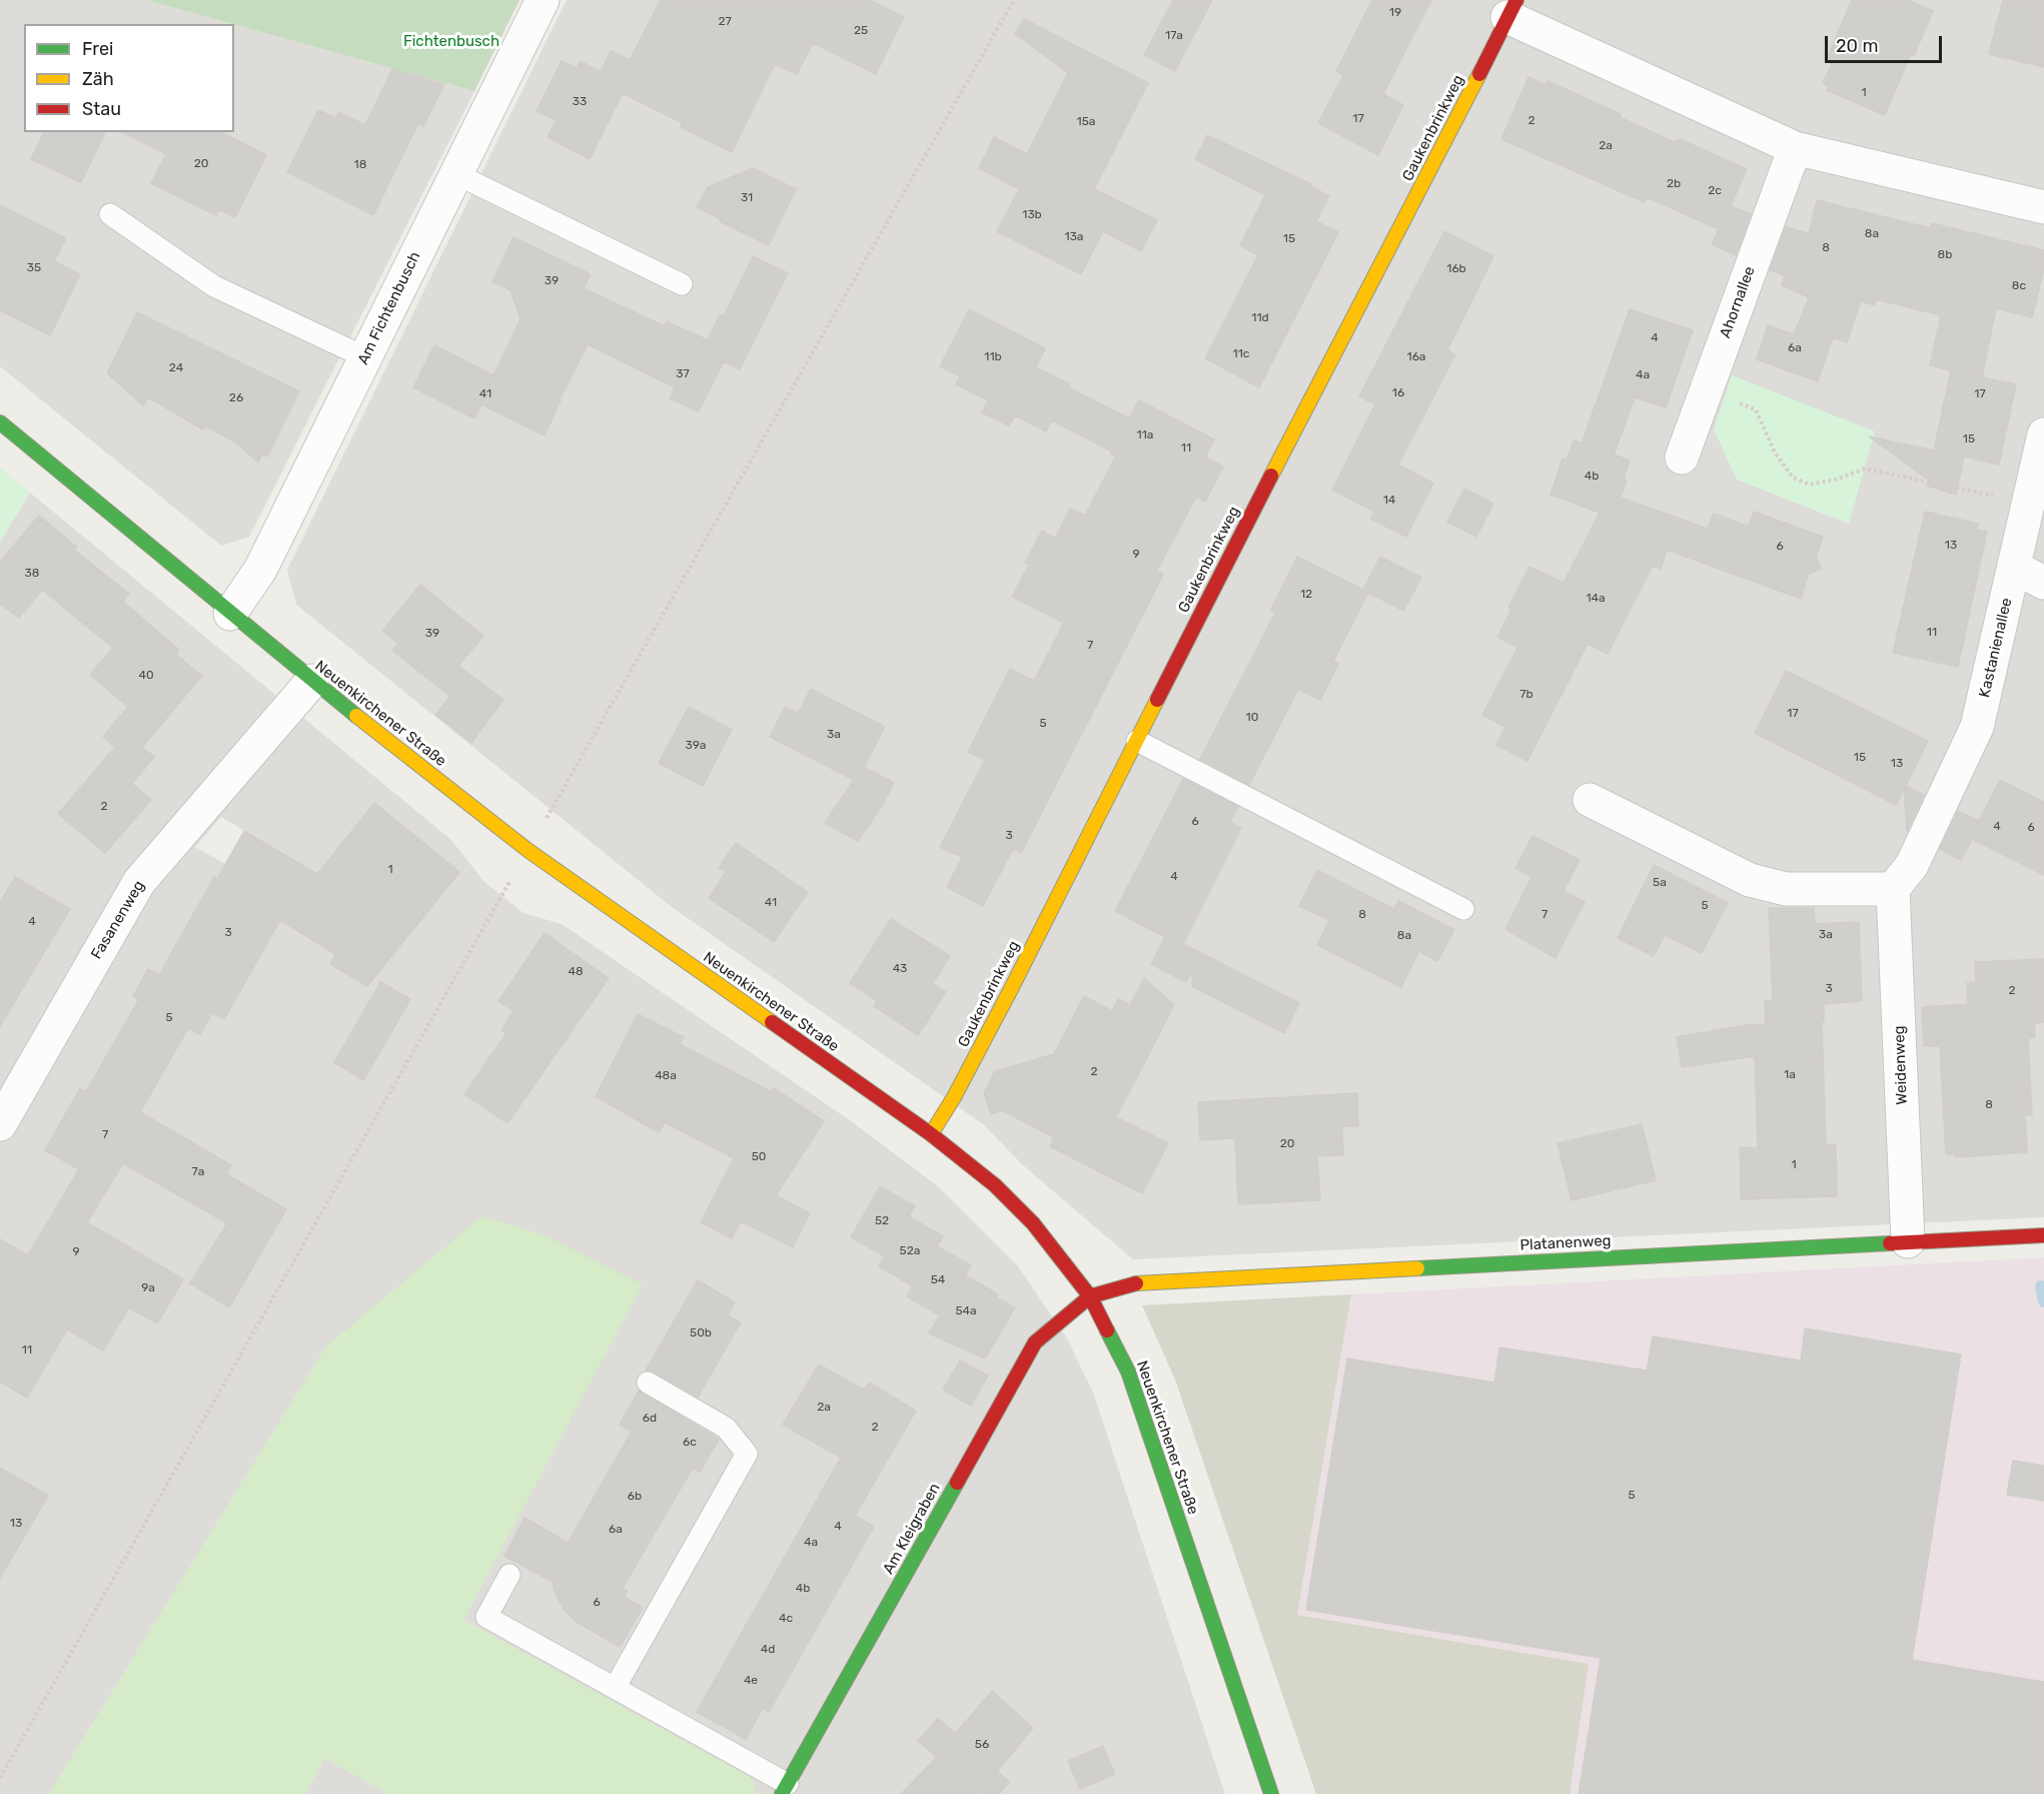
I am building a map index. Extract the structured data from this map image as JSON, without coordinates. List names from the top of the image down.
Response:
{
  "streets": {
    "street": [
      "Gaukenbrinkweg",
      "Ahornallee",
      "Am Fichtenbusch",
      "Kastanienallee",
      "Neuenkirchener Straße",
      "Fasanenweg",
      "Weidenweg",
      "Platanenweg",
      "Am Kleigraben"
    ]
  },
  "crossings": [
    ["Gaukenbrinkweg", "Neuenkirchener Straße"],
    ["Am Fichtenbusch", "Neuenkirchener Straße"],
    ["Kastanienallee", "Weidenweg"],
    ["Neuenkirchener Straße", "Fasanenweg"],
    ["Neuenkirchener Straße", "Platanenweg"],
    ["Neuenkirchener Straße", "Am Kleigraben"],
    ["Weidenweg", "Platanenweg"],
    ["Platanenweg", "Am Kleigraben"]
  ],
  "parks": ["Fichtenbusch"],
  "house_numbers": [
    "19",
    "27",
    "25",
    "17a",
    "1",
    "33",
    "17",
    "2",
    "15a",
    "2a",
    "20",
    "18",
    "2b",
    "2c",
    "31",
    "13b",
    "8a",
    "13a",
    "15",
    "8",
    "8b",
    "35",
    "16b",
    "39",
    "8c",
    "11d",
    "4",
    "6a",
    "11c",
    "11b",
    "16a",
    "24",
    "37",
    "4a",
    "16",
    "41",
    "17",
    "26",
    "11a",
    "15",
    "11",
    "4b",
    "14",
    "13",
    "6",
    "9",
    "38",
    "12",
    "14a",
    "11",
    "39",
    "7",
    "40",
    "7b",
    "17",
    "10",
    "5",
    "3a",
    "39a",
    "15",
    "13",
    "2",
    "6",
    "4",
    "6",
    "3",
    "1",
    "4",
    "5a",
    "41",
    "5",
    "8",
    "7",
    "4",
    "3",
    "3a",
    "8a",
    "43",
    "48",
    "3",
    "2",
    "5",
    "2",
    "1a",
    "48a",
    "8",
    "7",
    "20",
    "50",
    "1",
    "7a",
    "52",
    "52a",
    "9",
    "54",
    "9a",
    "54a",
    "50b",
    "11",
    "2a",
    "6d",
    "2",
    "6c",
    "5",
    "6b",
    "13",
    "4",
    "6a",
    "4a",
    "4b",
    "6",
    "4c",
    "4d",
    "4e",
    "56"
  ],
  "legend": ["Frei", "Zäh", "Stau"],
  "scale_bar": "20 m"
}
